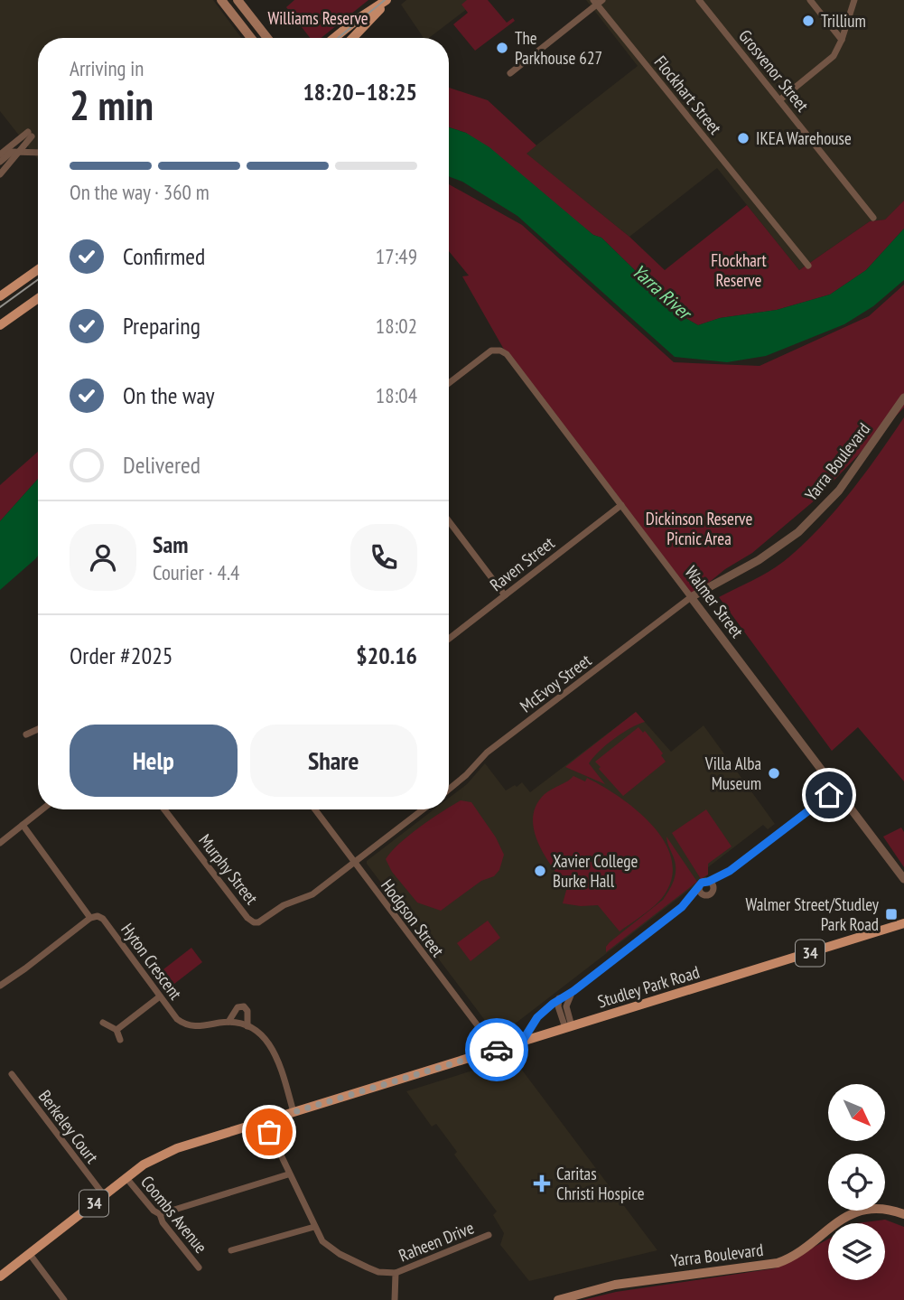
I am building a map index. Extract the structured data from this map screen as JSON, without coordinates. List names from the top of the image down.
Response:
{
  "streets": {
    "main road": ["Yarra Boulevard", "34", "Studley Park Road"],
    "street": [
      "Grosvenor Street",
      "Flockhart Street",
      "Raven Street",
      "Walmer Street",
      "McEvoy Street",
      "Murphy Street",
      "Hodgson Street",
      "Hyton Crescent",
      "Berkeley Court",
      "Coombs Avenue",
      "Raheen Drive"
    ]
  },
  "crossings": [
    ["Yarra Boulevard", "Walmer Street"],
    ["Yarra Boulevard", "McEvoy Street"],
    ["Raven Street", "Walmer Street"],
    ["Walmer Street", "McEvoy Street"],
    ["Murphy Street", "Hodgson Street"],
    ["Hodgson Street", "Studley Park Road"],
    ["Hyton Crescent", "Studley Park Road"],
    ["Studley Park Road", "Berkeley Court"],
    ["Studley Park Road", "Coombs Avenue"],
    ["Studley Park Road", "Raheen Drive"]
  ],
  "water": ["Yarra River"],
  "parks": ["Williams Reserve", "Flockhart Reserve", "Dickinson Reserve Picnic Area"],
  "places": {
    "other": [
      "Trillium",
      "The Parkhouse 627",
      "IKEA Warehouse",
      "Villa Alba Museum",
      "Xavier College Burke Hall"
    ],
    "transit": ["Walmer Street/Studley Park Road"],
    "health": ["Caritas Christi Hospice"]
  },
  "north": "bottom right",
  "page": {
    "heading": ["2 min", "Arriving in", "18:20–18:25"],
    "panel": [
      "Sam",
      "Courier · 4.4",
      "Order #2025",
      "$20.16"
    ],
    "bar": "On the way · 360 m",
    "list": [
      ["Confirmed", "17:49"],
      ["Preparing", "18:02"],
      ["On the way", "18:04"],
      "Delivered"
    ],
    "buttons": ["Help", "Share"]
  }
}
